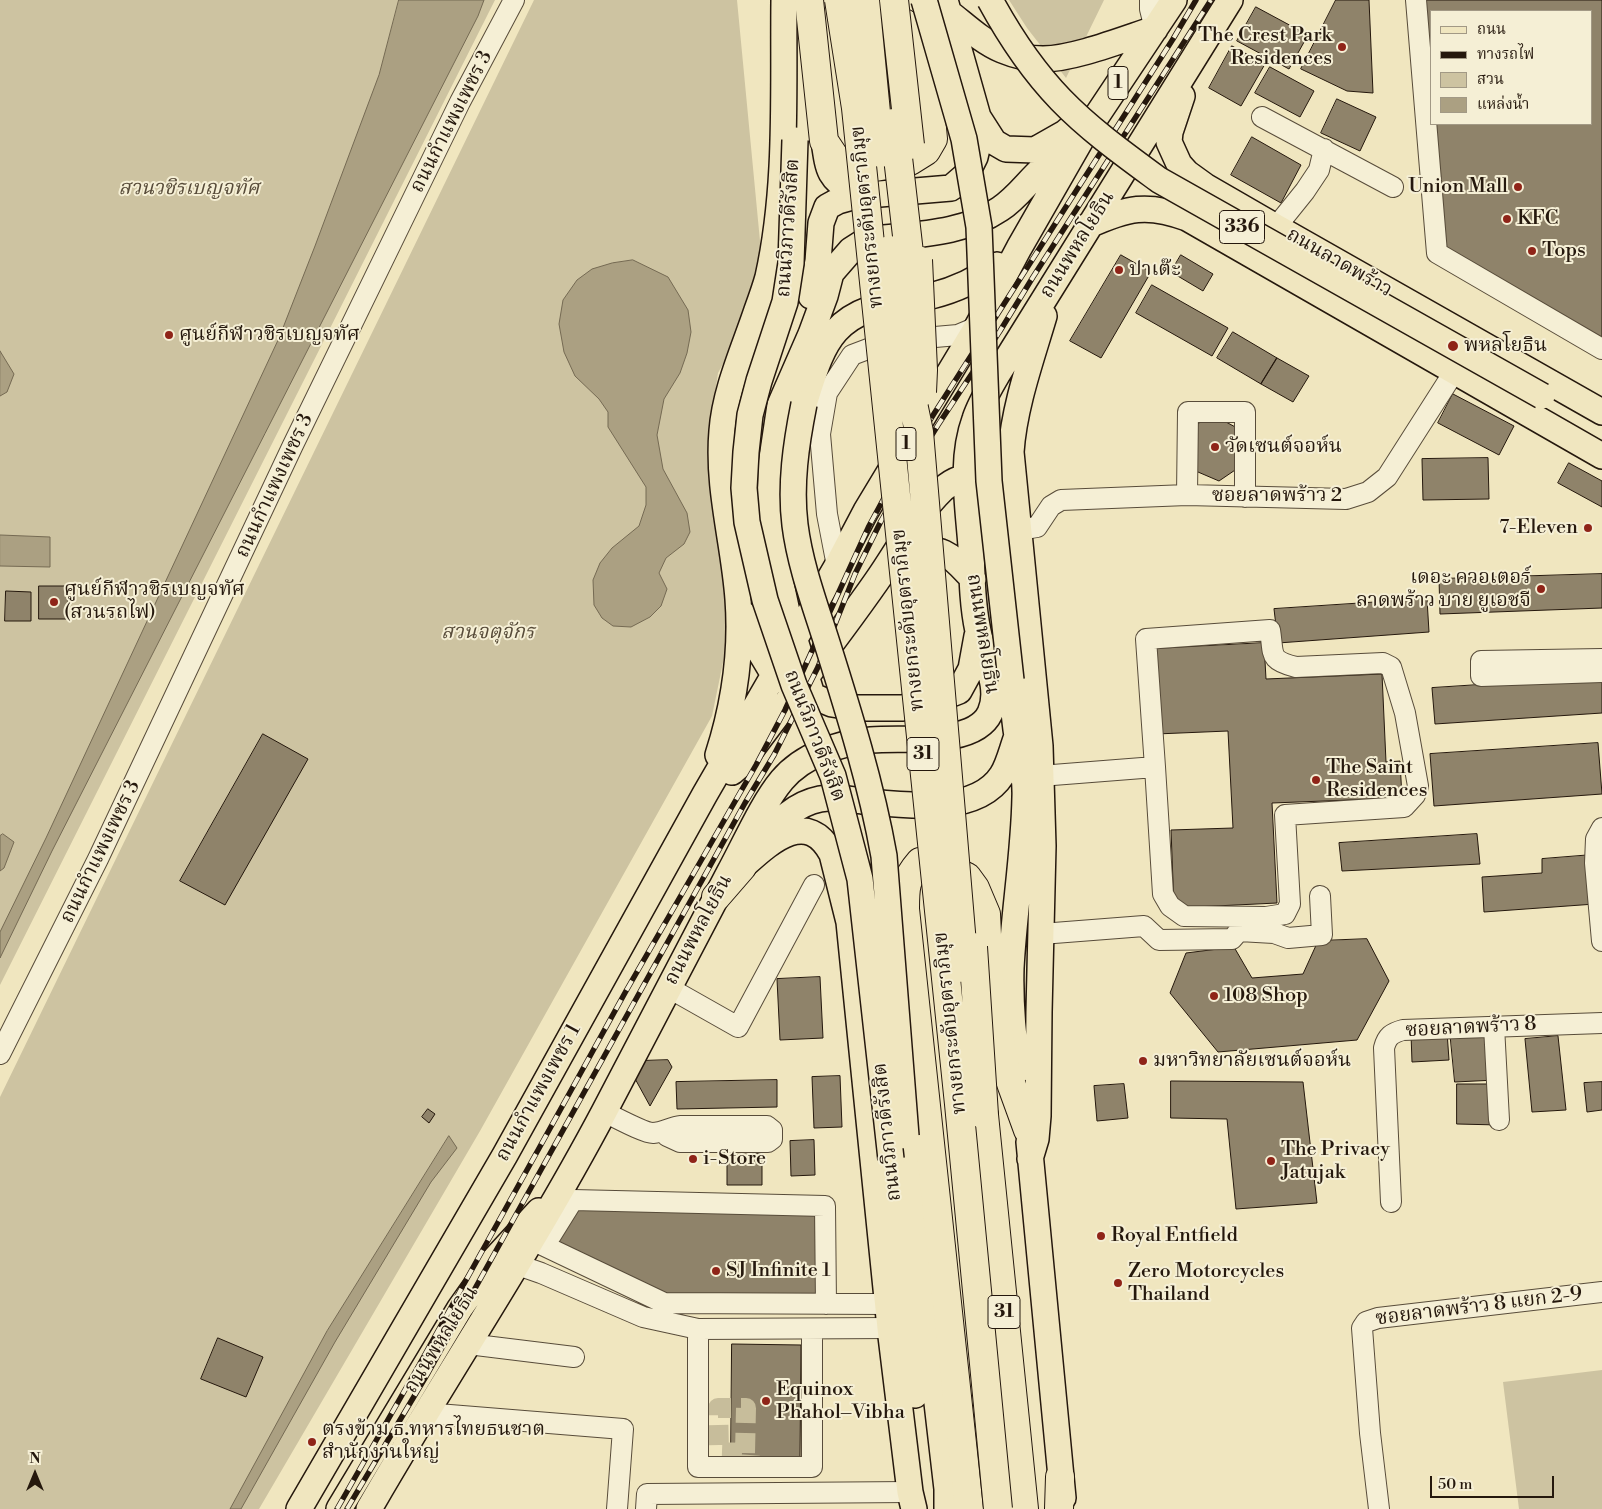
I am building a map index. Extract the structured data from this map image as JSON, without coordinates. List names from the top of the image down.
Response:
{
  "streets": {
    "highway": ["ทางยกระดับอุตราภิมุข", "31"],
    "main road": [
      "1",
      "336",
      "ถนนวิภาวดีรังสิต",
      "ถนนพหลโยธิน",
      "ถนนลาดพร้าว",
      "ถนนกำแพงเพชร 1"
    ],
    "street": [
      "ถนนกำแพงเพชร 3",
      "ซอยลาดพร้าว 2",
      "ซอยลาดพร้าว 8",
      "ซอยลาดพร้าว 8 แยก 2-9"
    ]
  },
  "crossings": [
    ["1", "ถนนกำแพงเพชร 1"],
    ["ถนนพหลโยธิน", "ถนนลาดพร้าว"],
    ["ถนนลาดพร้าว", "ซอยลาดพร้าว 2"]
  ],
  "parks": ["สวนวชิรเบญจทัศ", "สวนจตุจักร"],
  "places": [
    "The Crest Park Residences",
    "Union Mall",
    "KFC",
    "Tops",
    "ปาเต๊ะ",
    "ศูนย์กีฬาวชิรเบญจทัศ",
    "พหลโยธิน",
    "วัดเซนต์จอห์น",
    "7-Eleven",
    "เดอะ ควอเตอร์ ลาดพร้าว บาย ยูเอชจี",
    "ศูนย์กีฬาวชิรเบญจทัศ (สวนรถไฟ)",
    "The Saint Residences",
    "108 Shop",
    "มหาวิทยาลัยเซนต์จอห์น",
    "i-Store",
    "The Privacy Jatujak",
    "Royal Entfield",
    "SJ Infinite 1",
    "Zero Motorcycles Thailand",
    "Equinox Phahol–Vibha",
    "ตรงข้าม ธ.ทหารไทยธนชาต สำนักงานใหญ่"
  ],
  "legend": [
    "ถนน",
    "ทางรถไฟ",
    "สวน",
    "แหล่งน้ำ"
  ],
  "scale_bar": "50 m",
  "north": "top"
}
